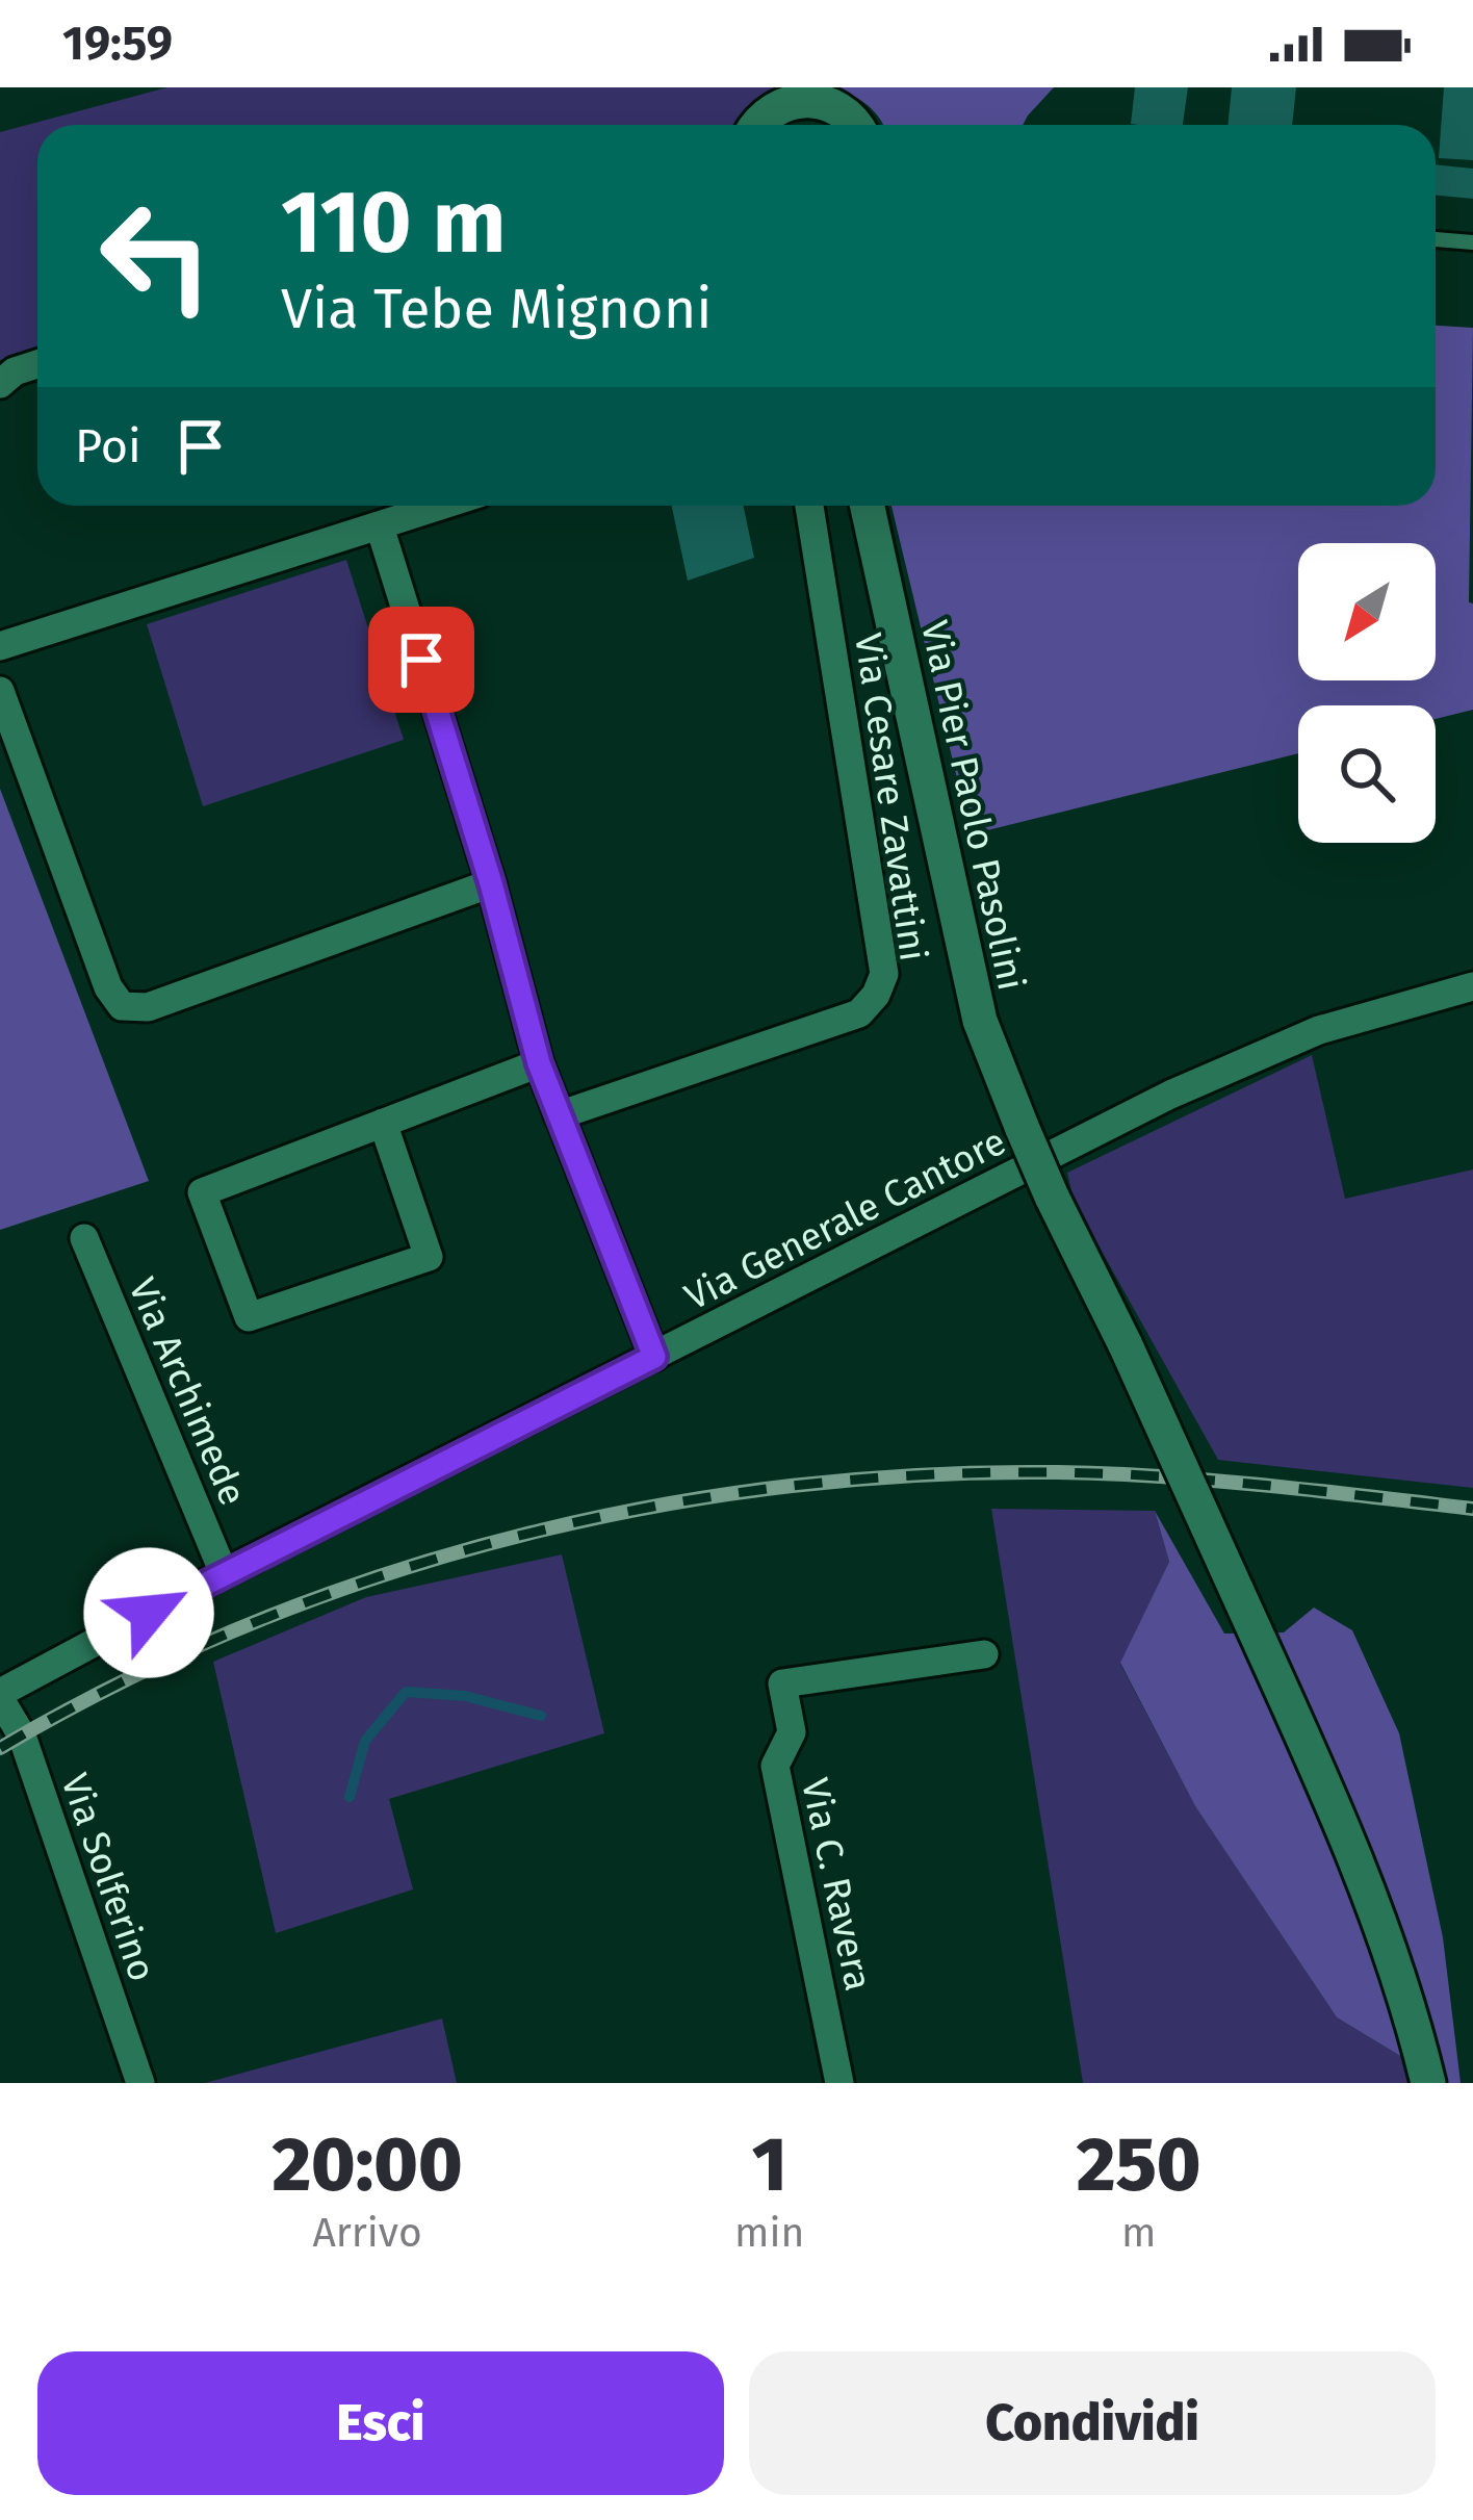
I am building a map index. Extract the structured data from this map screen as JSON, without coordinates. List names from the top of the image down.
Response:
{
  "streets": {
    "street": [
      "Via Cesare Zavattini",
      "Via Pier Paolo Pasolini",
      "Via Generale Cantore",
      "Via Archimede",
      "Via Solferino",
      "Via C. Ravera"
    ]
  },
  "crossings": [
    ["Via Generale Cantore", "Via Archimede"],
    ["Via Generale Cantore", "Via Solferino"]
  ],
  "north": "bottom left",
  "page": {
    "status": "19:59",
    "turn": ["110 m", "Via Tebe Mignoni"],
    "then": "Poi",
    "eta": [
      "20:00",
      "Arrivo",
      "1",
      "min",
      "250",
      "m"
    ],
    "buttons": ["Esci", "Condividi"]
  }
}
